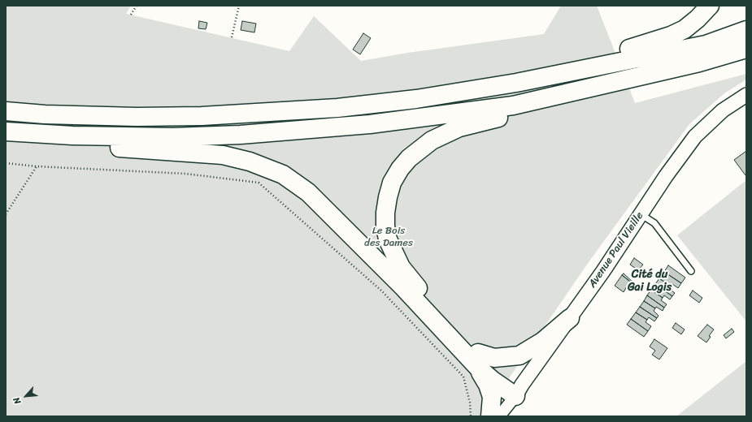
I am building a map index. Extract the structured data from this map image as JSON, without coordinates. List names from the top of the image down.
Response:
{
  "streets": {
    "street": ["Avenue Paul Vieille"]
  },
  "districts": ["Cité du Gai Logis"],
  "parks": ["Le Bois des Dames"],
  "north": "bottom left"
}
